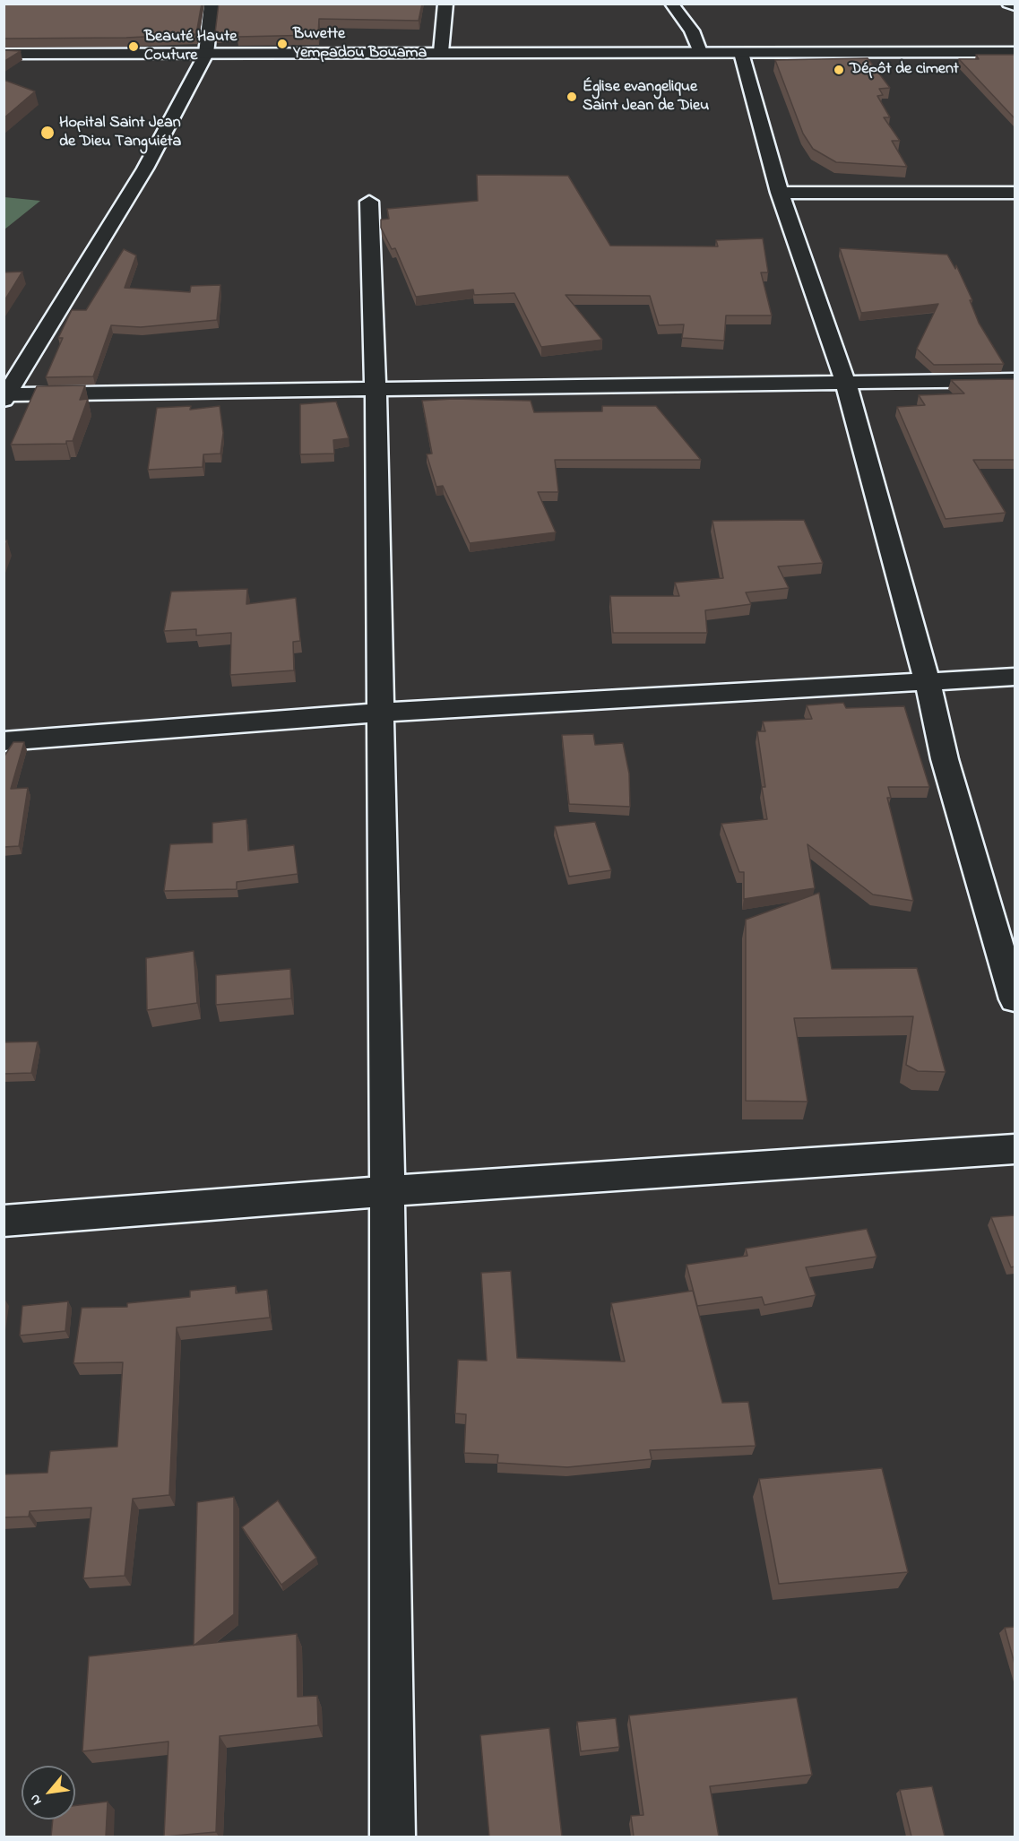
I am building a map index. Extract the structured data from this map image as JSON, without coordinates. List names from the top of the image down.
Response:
{
  "places": [
    "Buvette Yempadou Bouama",
    "Beauté Haute Couture",
    "Dépôt de ciment",
    "Église evangelique Saint Jean de Dieu",
    "Hopital Saint Jean de Dieu Tanguiéta"
  ],
  "north": "bottom left"
}
